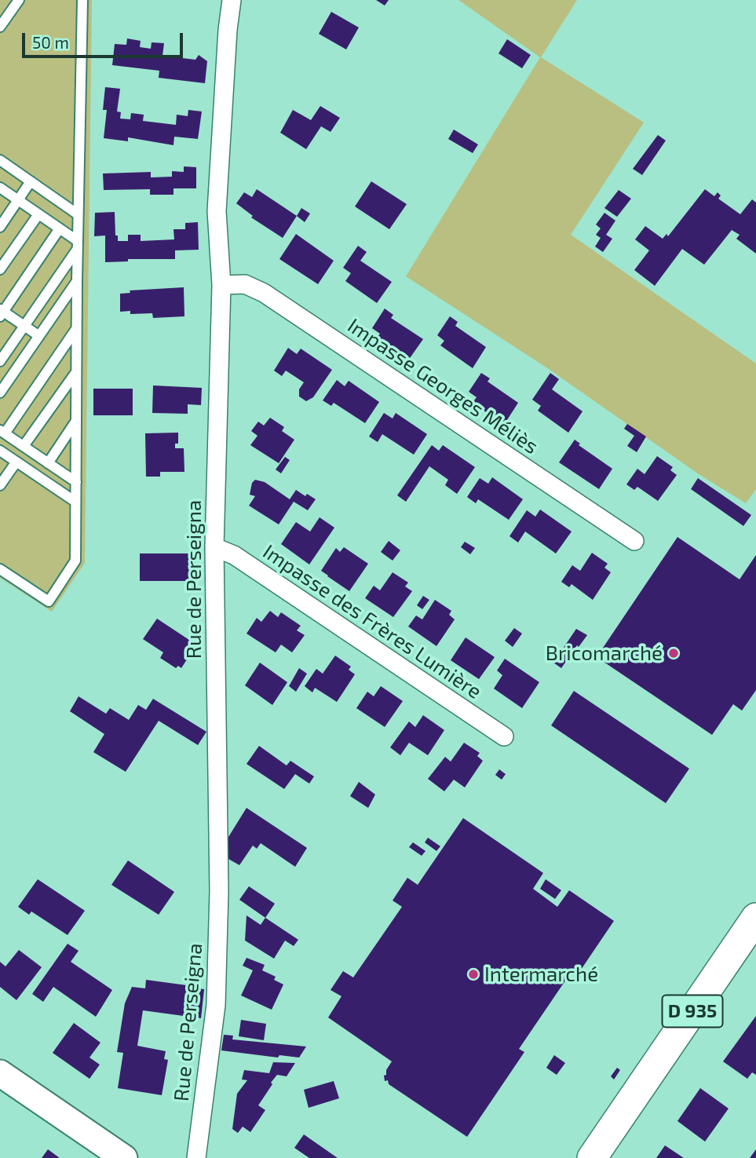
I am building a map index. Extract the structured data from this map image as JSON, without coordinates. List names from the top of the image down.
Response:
{
  "streets": {
    "main road": ["D 935"],
    "street": ["Impasse Georges Méliès", "Rue de Perseigna", "Impasse des Frères Lumière"]
  },
  "crossings": [
    ["Impasse Georges Méliès", "Rue de Perseigna"],
    ["Rue de Perseigna", "Impasse des Frères Lumière"]
  ],
  "places": ["Bricomarché", "Intermarché"],
  "scale_bar": "50 m"
}
